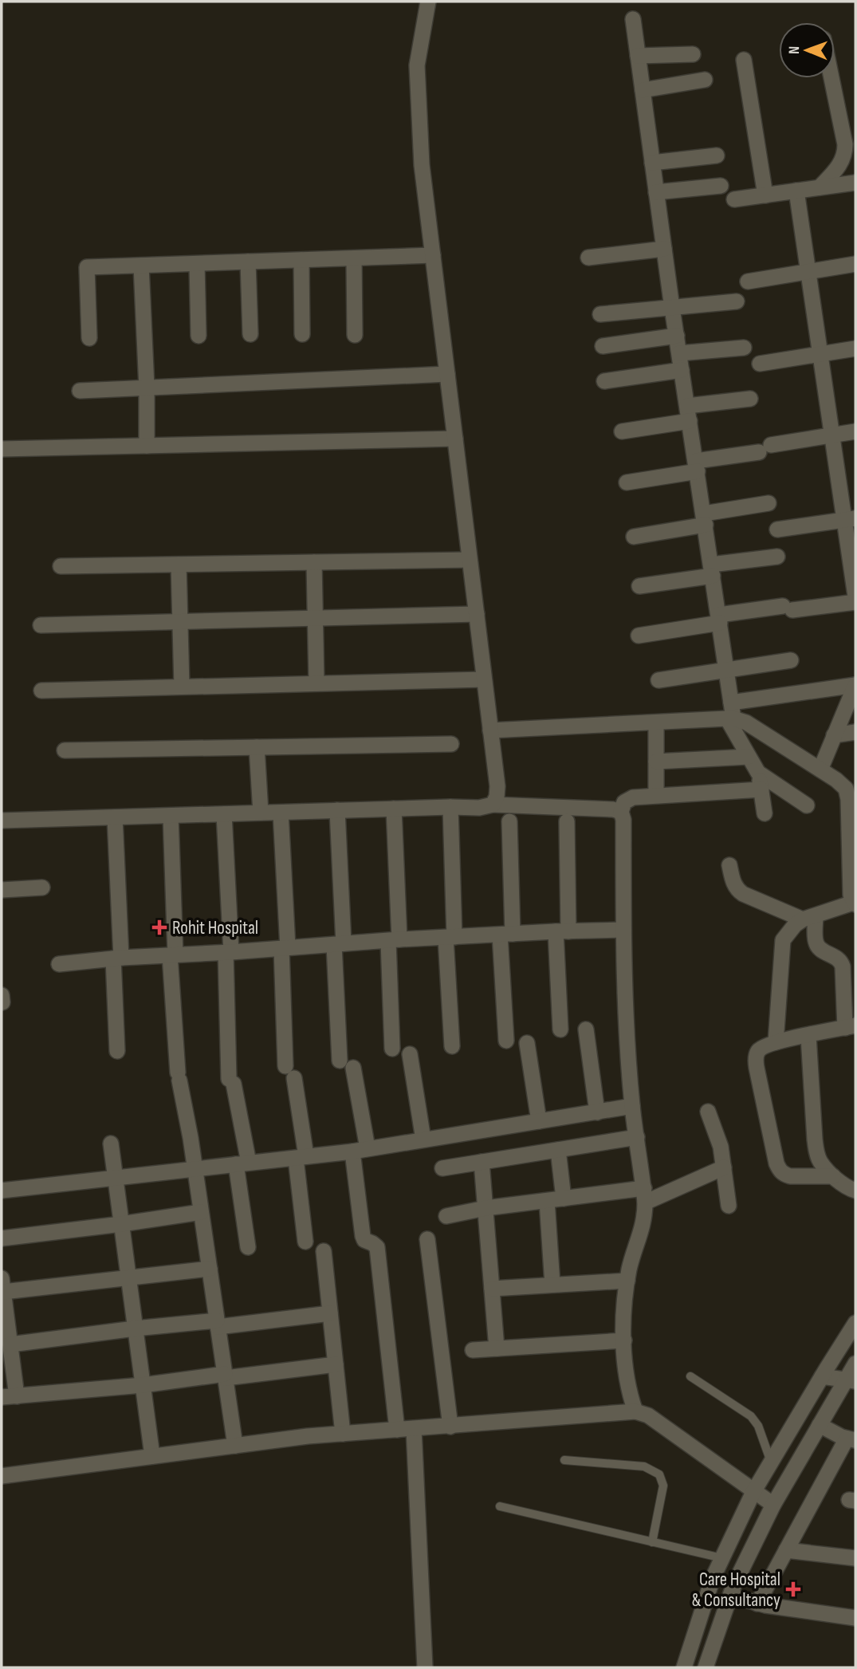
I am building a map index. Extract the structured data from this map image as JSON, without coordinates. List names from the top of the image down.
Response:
{
  "places": {
    "health": ["Rohit Hospital", "Care Hospital & Consultancy"]
  },
  "north": "left"
}
